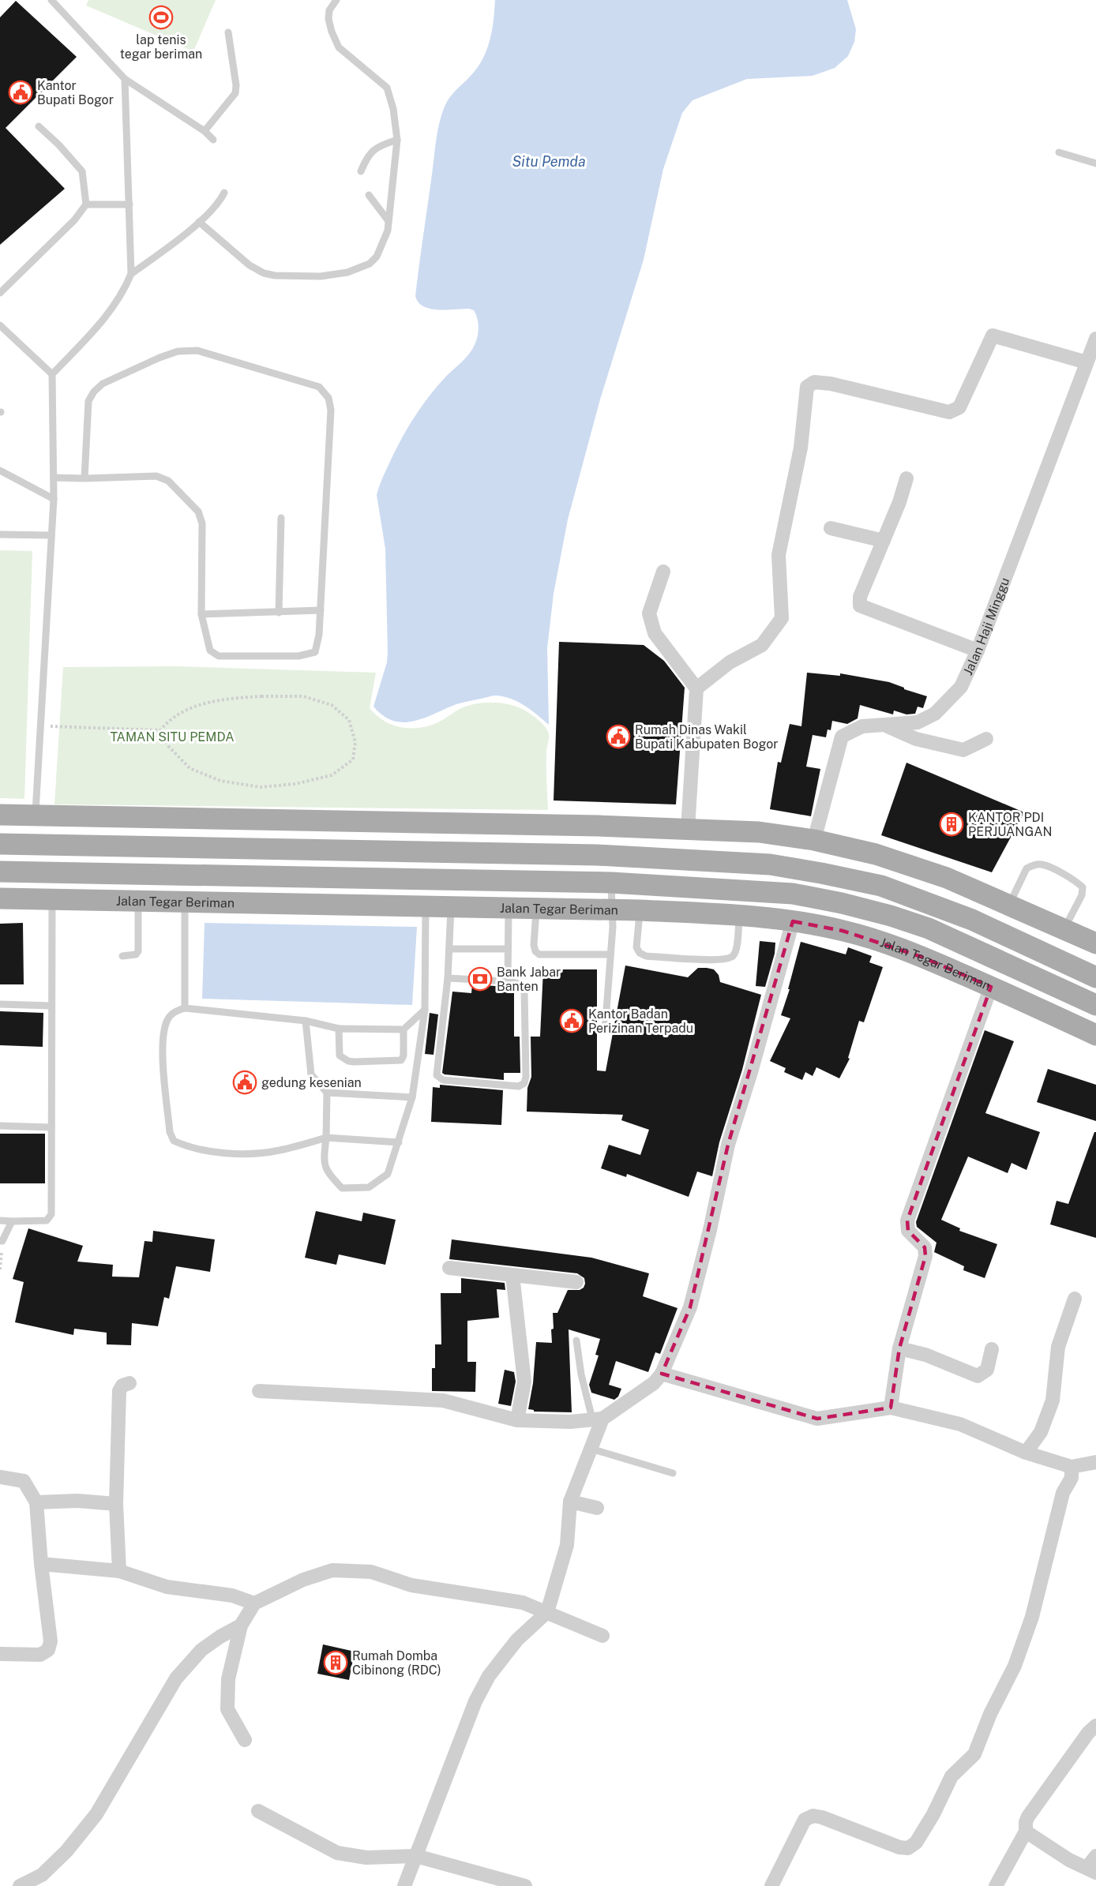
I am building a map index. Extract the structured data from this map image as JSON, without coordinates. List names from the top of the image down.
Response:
{
  "streets": {
    "main road": ["Jalan Tegar Beriman"],
    "street": ["Jalan Haji Minggu"]
  },
  "water": ["Situ Pemda"],
  "parks": ["TAMAN SITU PEMDA"],
  "places": {
    "sports": ["lap tenis tegar beriman"],
    "public building": [
      "Kantor Bupati Bogor",
      "Rumah Dinas Wakil Bupati Kabupaten Bogor",
      "Kantor Badan Perizinan Terpadu",
      "gedung kesenian"
    ],
    "building": ["KANTOR PDI PERJUANGAN", "Rumah Domba Cibinong (RDC)"],
    "bank": ["Bank Jabar Banten"]
  }
}
